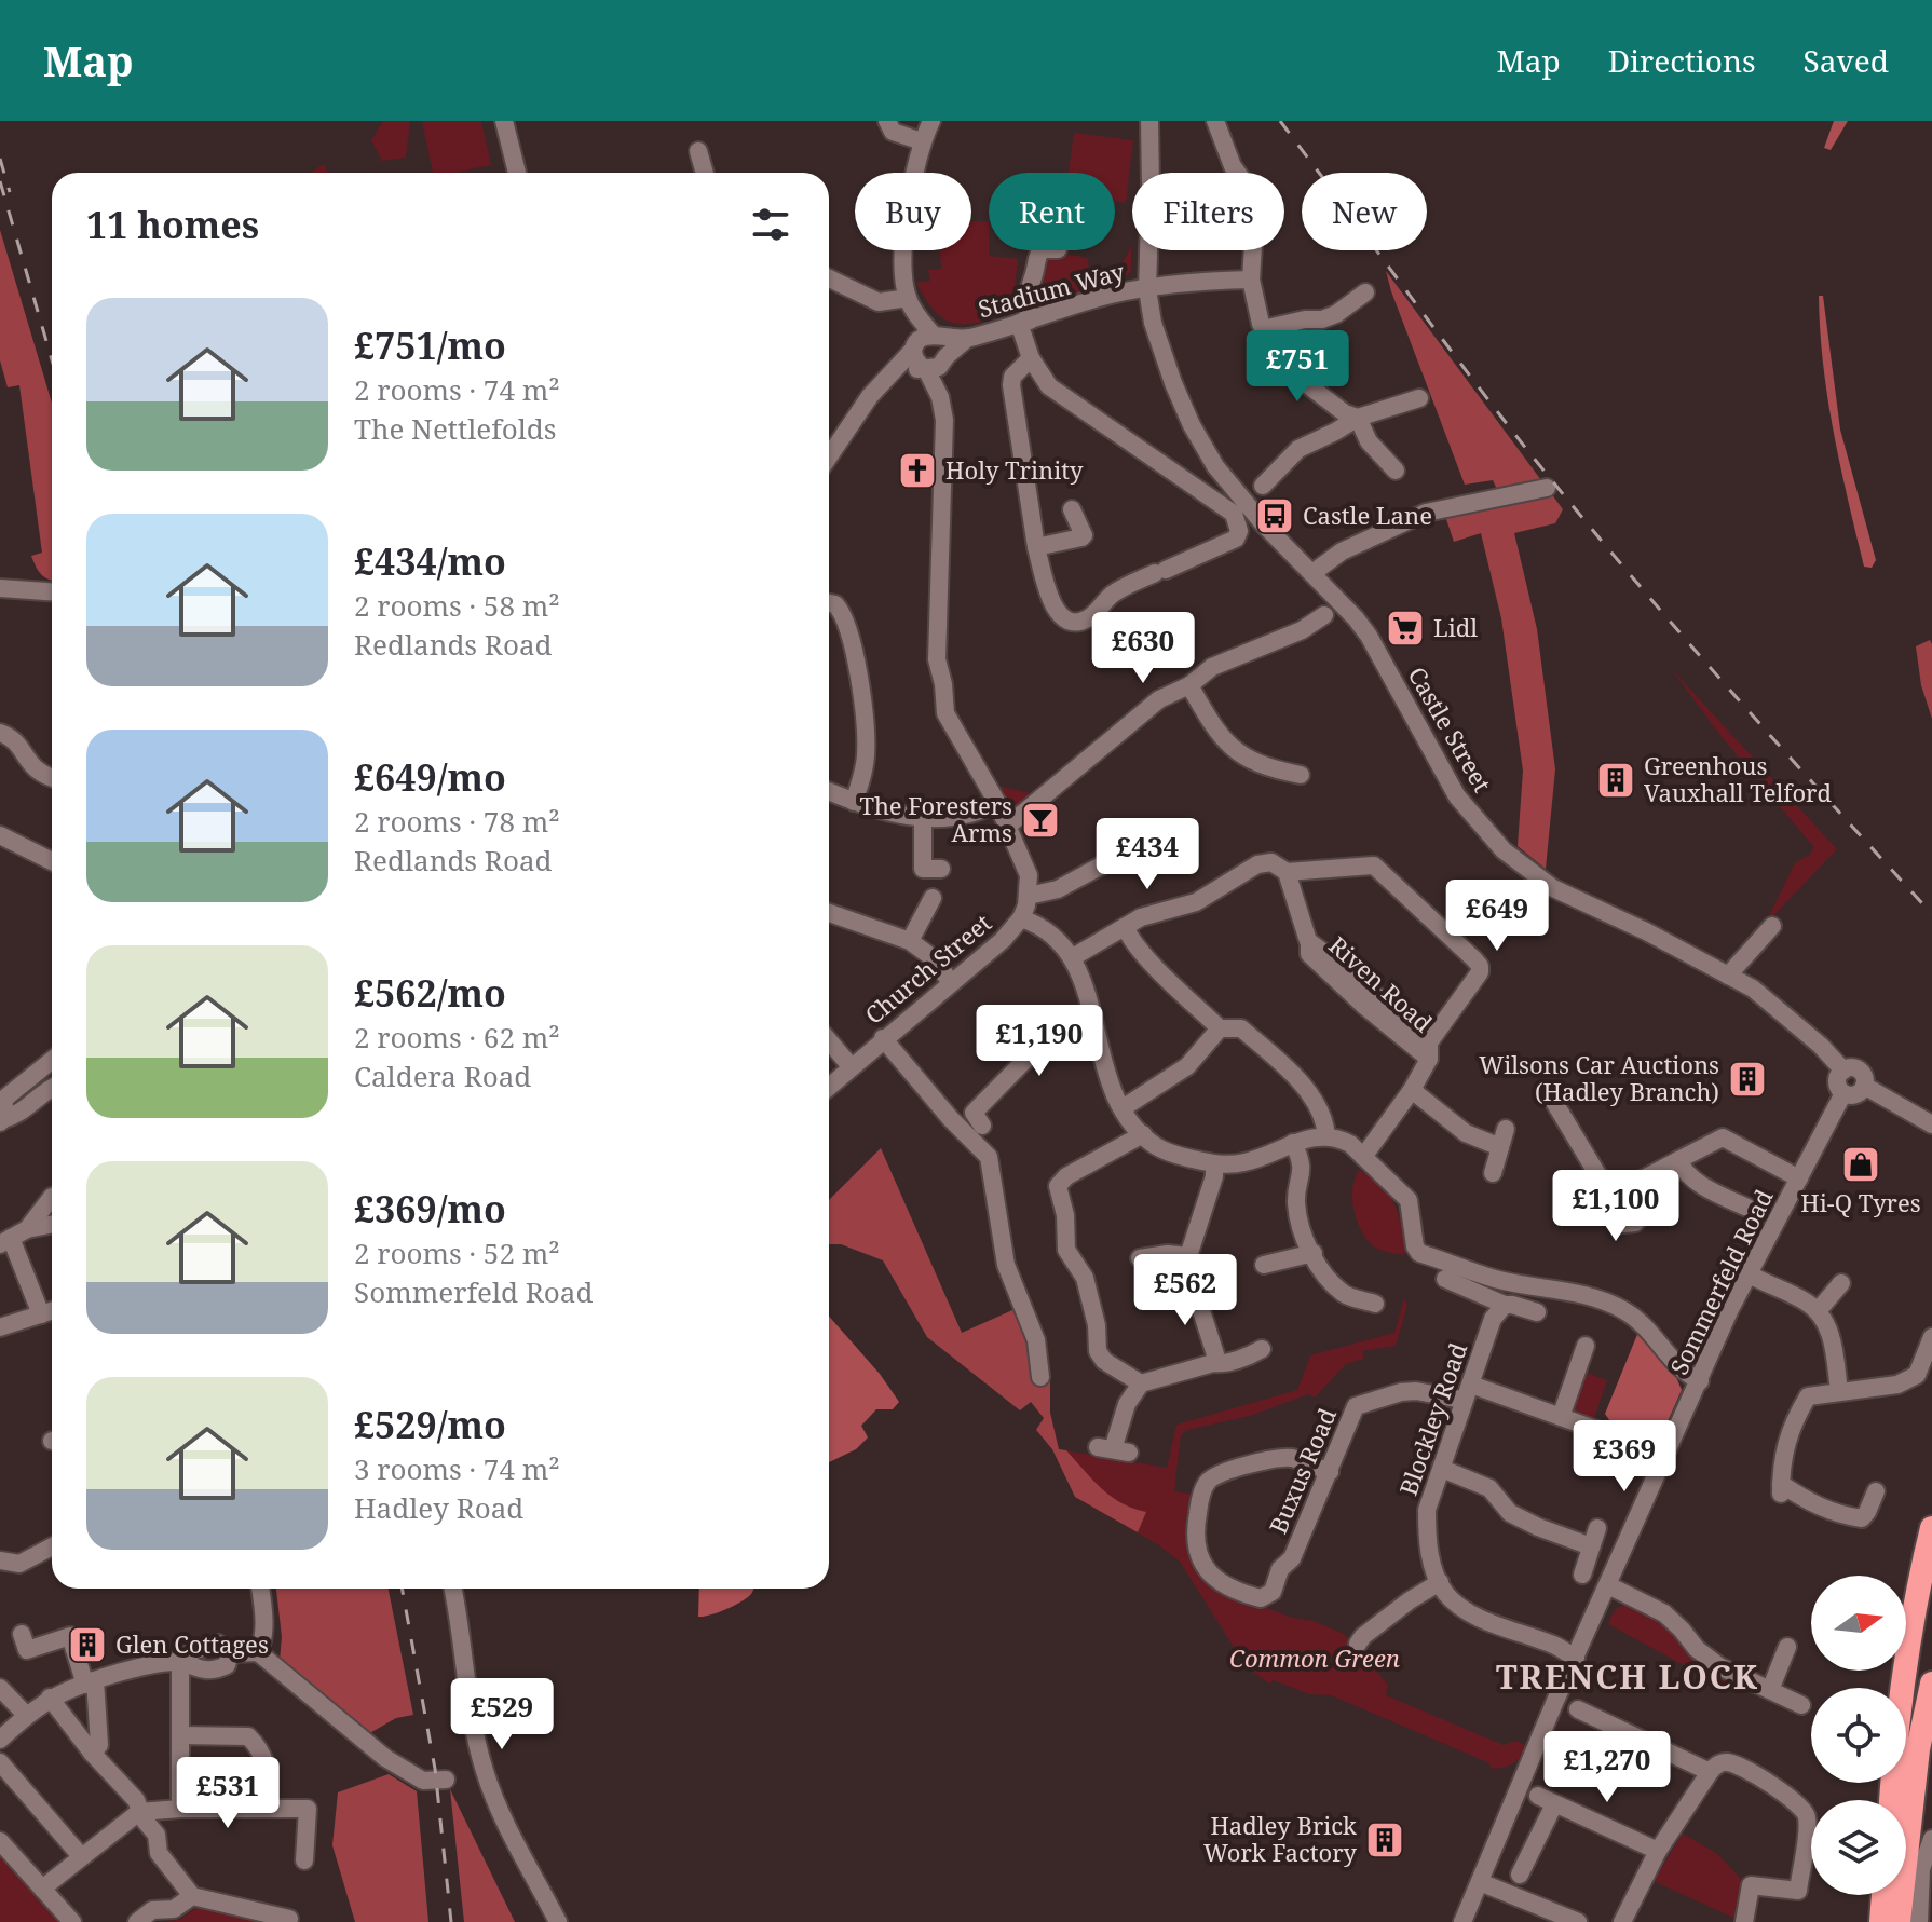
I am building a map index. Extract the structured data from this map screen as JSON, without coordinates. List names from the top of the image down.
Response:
{
  "streets": {
    "street": [
      "Stadium Way",
      "Castle Street",
      "Church Street",
      "Riven Road",
      "Sommerfeld Road",
      "Blockley Road",
      "Buxus Road"
    ]
  },
  "crossings": [
    ["Stadium Way", "Castle Street"],
    ["Stadium Way", "Church Street"],
    ["Castle Street", "Sommerfeld Road"],
    ["Blockley Road", "Buxus Road"]
  ],
  "districts": ["TRENCH LOCK"],
  "parks": ["Common Green"],
  "places": {
    "church": ["Holy Trinity"],
    "bus stop": ["Castle Lane"],
    "supermarket": ["Lidl"],
    "building": [
      "Greenhous Vauxhall Telford",
      "Wilsons Car Auctions (Hadley Branch)",
      "Glen Cottages",
      "Hadley Brick Work Factory"
    ],
    "bar": ["The Foresters Arms"],
    "shop": ["Hi-Q Tyres"]
  },
  "north": "right",
  "page": {
    "header": "Map",
    "nav": ["Map", "Directions", "Saved"],
    "chip": [
      "Buy",
      "Rent",
      "Filters",
      "New"
    ],
    "heading": "11 homes",
    "list": [
      {
        "name": "£751/mo",
        "note": "2 rooms · 74 m² · The Nettlefolds"
      },
      {
        "name": "£434/mo",
        "note": "2 rooms · 58 m² · Redlands Road"
      },
      {
        "name": "£649/mo",
        "note": "2 rooms · 78 m² · Redlands Road"
      },
      {
        "name": "£562/mo",
        "note": "2 rooms · 62 m² · Caldera Road"
      },
      {
        "name": "£369/mo",
        "note": "2 rooms · 52 m² · Sommerfeld Road"
      },
      {
        "name": "£529/mo",
        "note": "3 rooms · 74 m² · Hadley Road"
      }
    ],
    "price": [
      "£751",
      "£630",
      "£434",
      "£649",
      "£1,190",
      "£1,100",
      "£562",
      "£369",
      "£529",
      "£1,270",
      "£531"
    ]
  }
}
